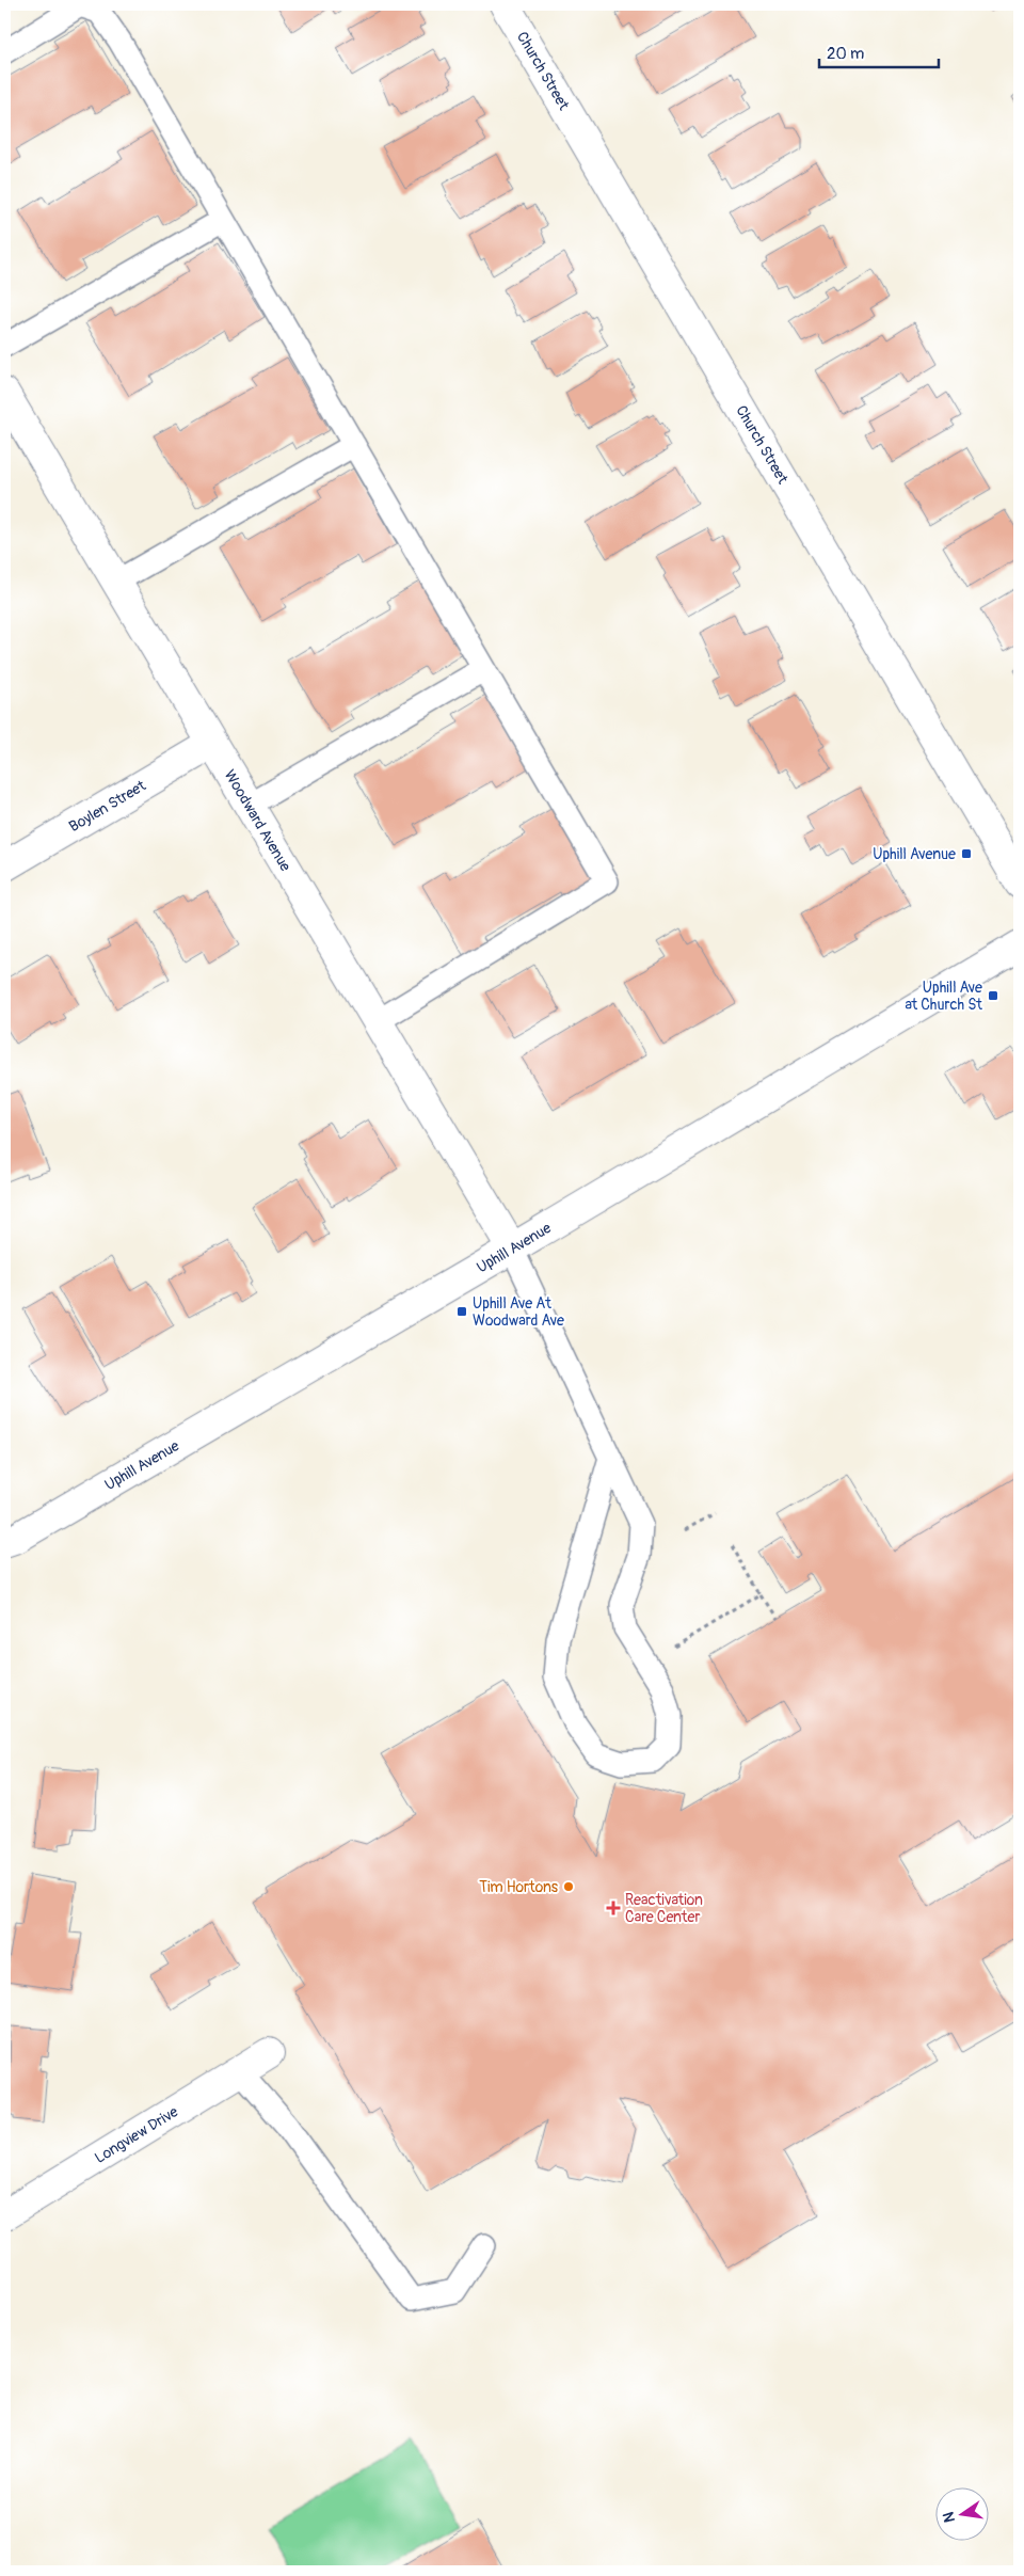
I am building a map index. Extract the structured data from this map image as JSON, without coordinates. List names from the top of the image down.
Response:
{
  "streets": {
    "street": [
      "Church Street",
      "Boylen Street",
      "Woodward Avenue",
      "Uphill Avenue",
      "Longview Drive"
    ]
  },
  "crossings": [
    ["Boylen Street", "Woodward Avenue"],
    ["Woodward Avenue", "Uphill Avenue"]
  ],
  "places": {
    "transit": ["Uphill Avenue", "Uphill Ave at Church St", "Uphill Ave At Woodward Ave"],
    "other": ["Tim Hortons"],
    "health": ["Reactivation Care Center"]
  },
  "scale_bar": "20 m",
  "north": "left"
}
